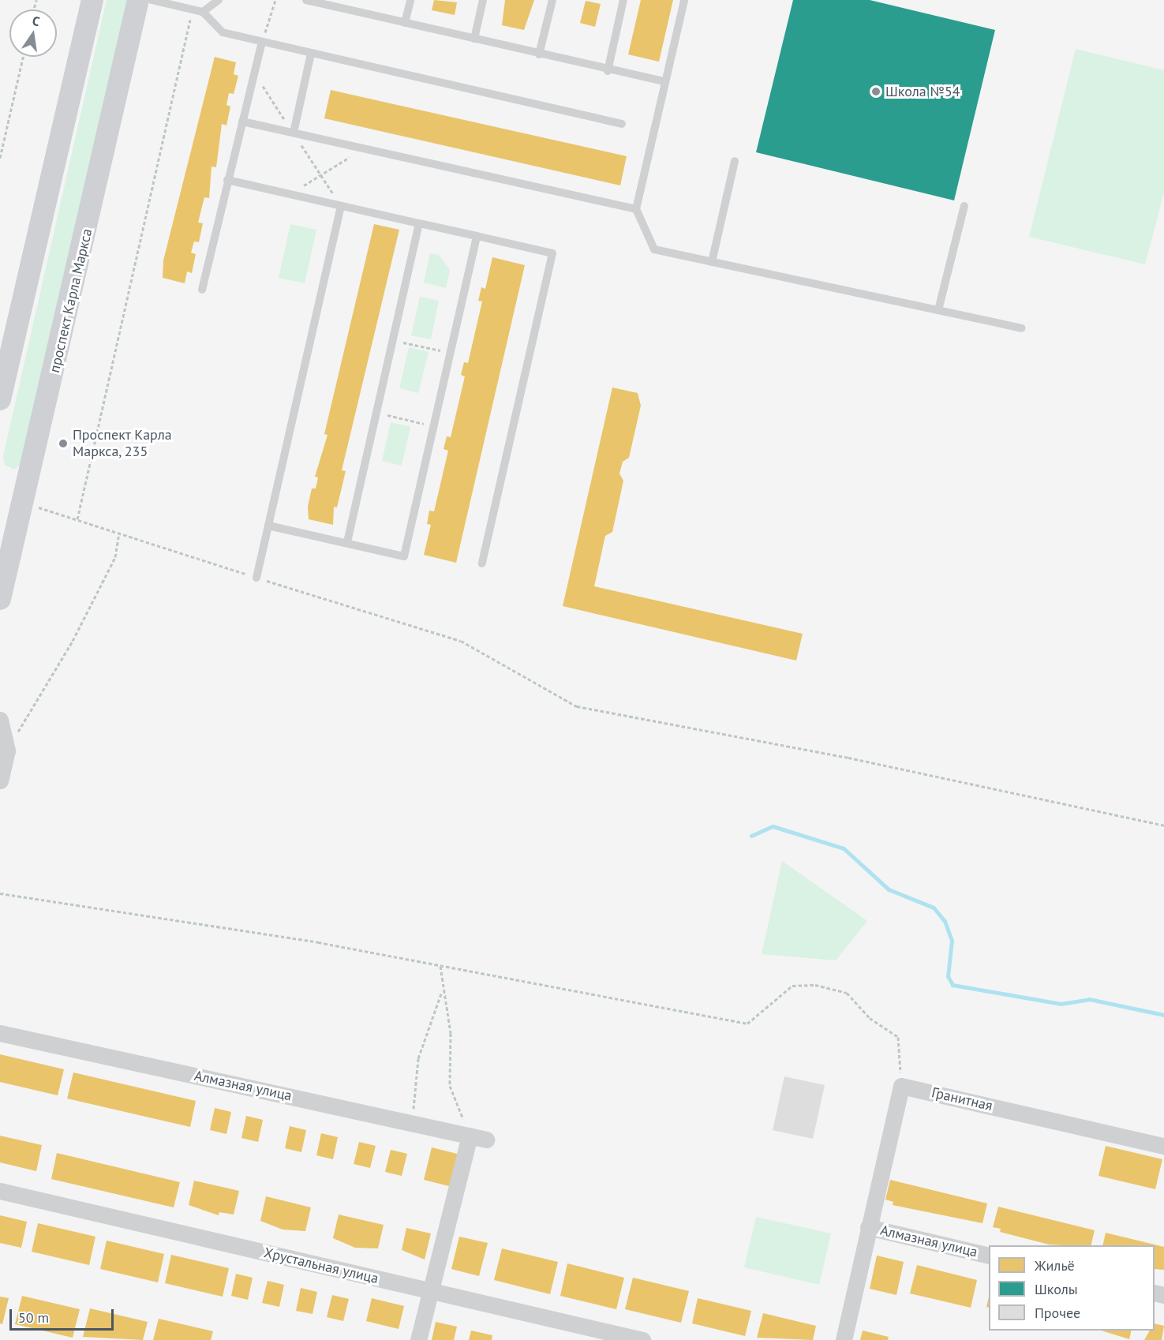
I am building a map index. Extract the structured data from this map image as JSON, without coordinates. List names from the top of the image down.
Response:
{
  "streets": {
    "street": [
      "проспект Карла Маркса",
      "Алмазная улица",
      "Гранитная",
      "Хрустальная улица"
    ]
  },
  "places": ["Школа №54", "Проспект Карла Маркса, 235"],
  "legend": ["Жильё", "Школы", "Прочее"],
  "scale_bar": "50 m",
  "north": "top"
}
